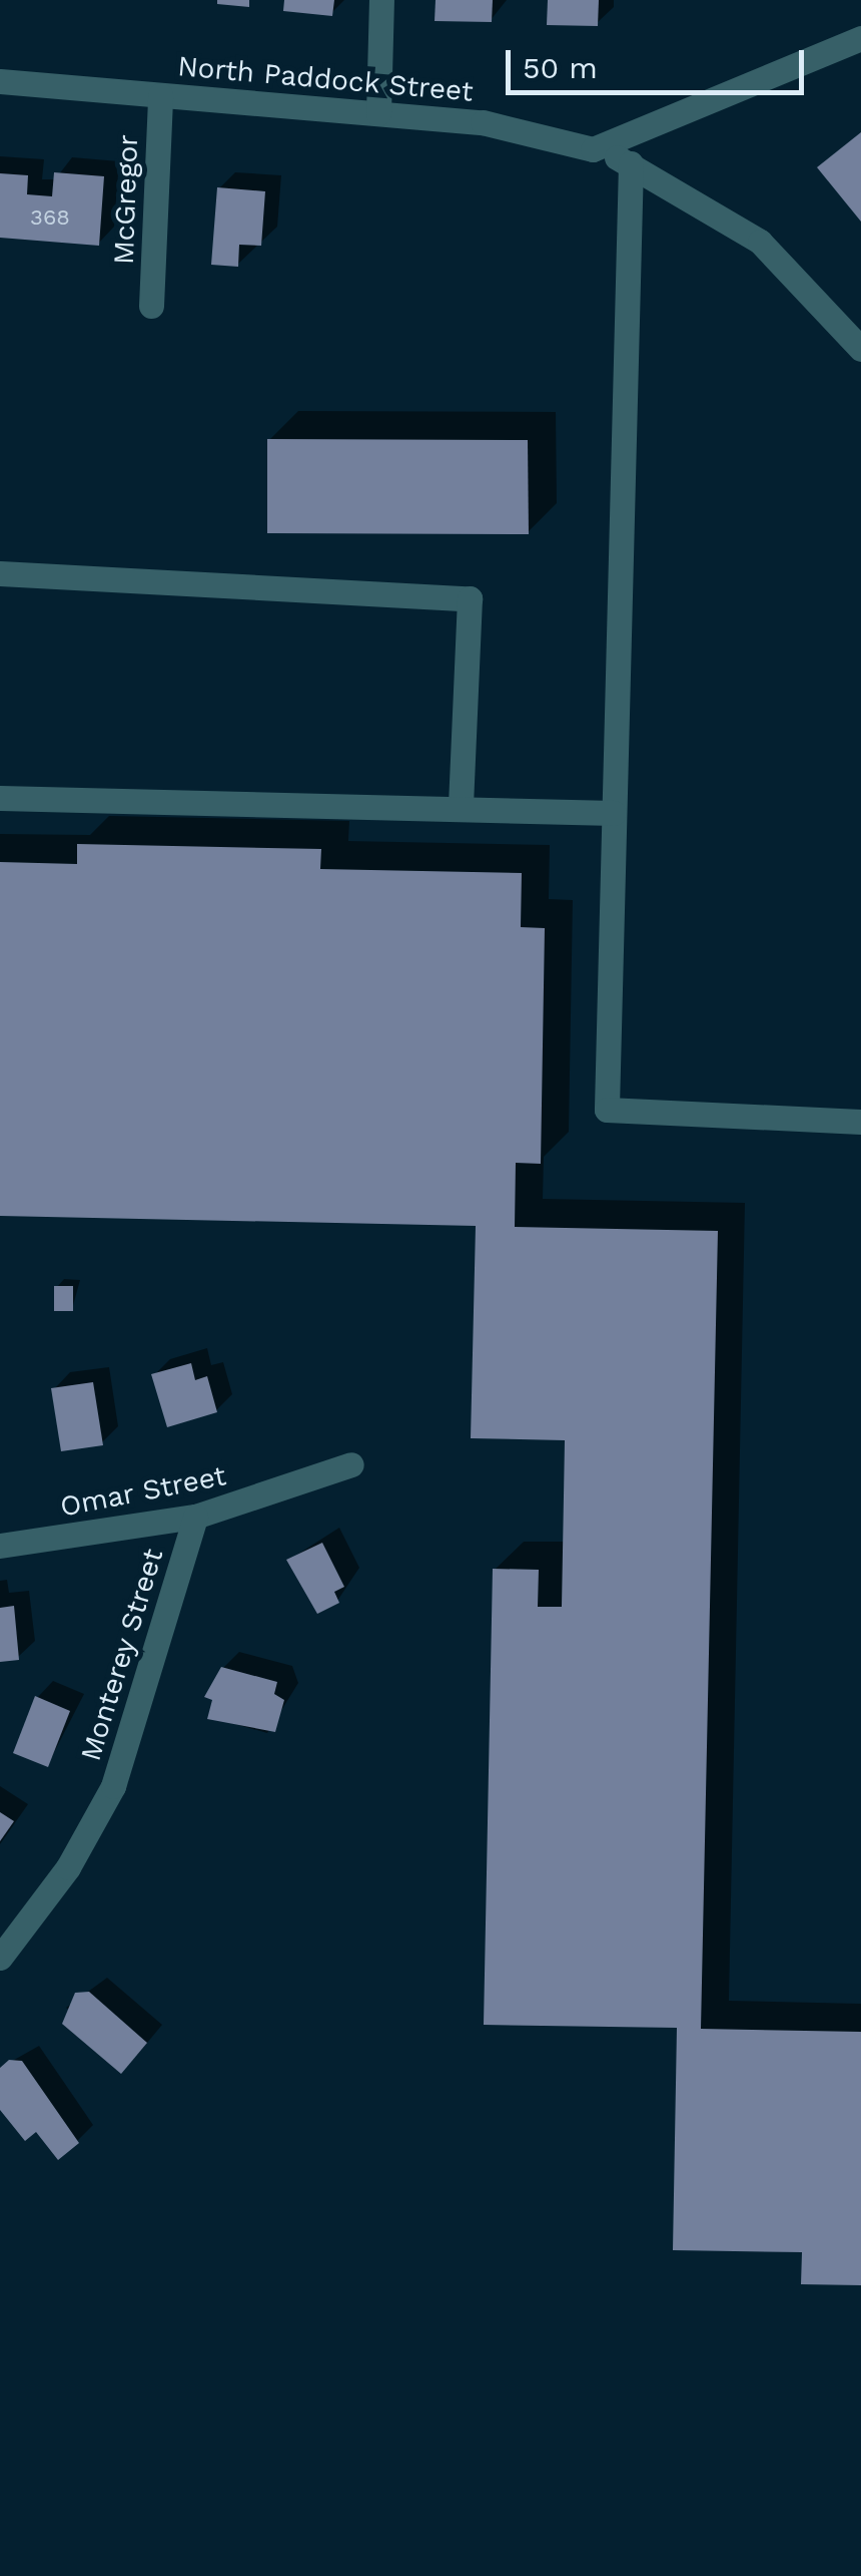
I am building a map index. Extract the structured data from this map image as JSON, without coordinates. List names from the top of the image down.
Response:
{
  "streets": {
    "street": [
      "North Paddock Street",
      "McGregor",
      "Omar Street",
      "Monterey Street"
    ]
  },
  "crossings": [
    ["North Paddock Street", "McGregor"],
    ["Omar Street", "Monterey Street"]
  ],
  "house_numbers": ["368"],
  "scale_bar": "50 m"
}
